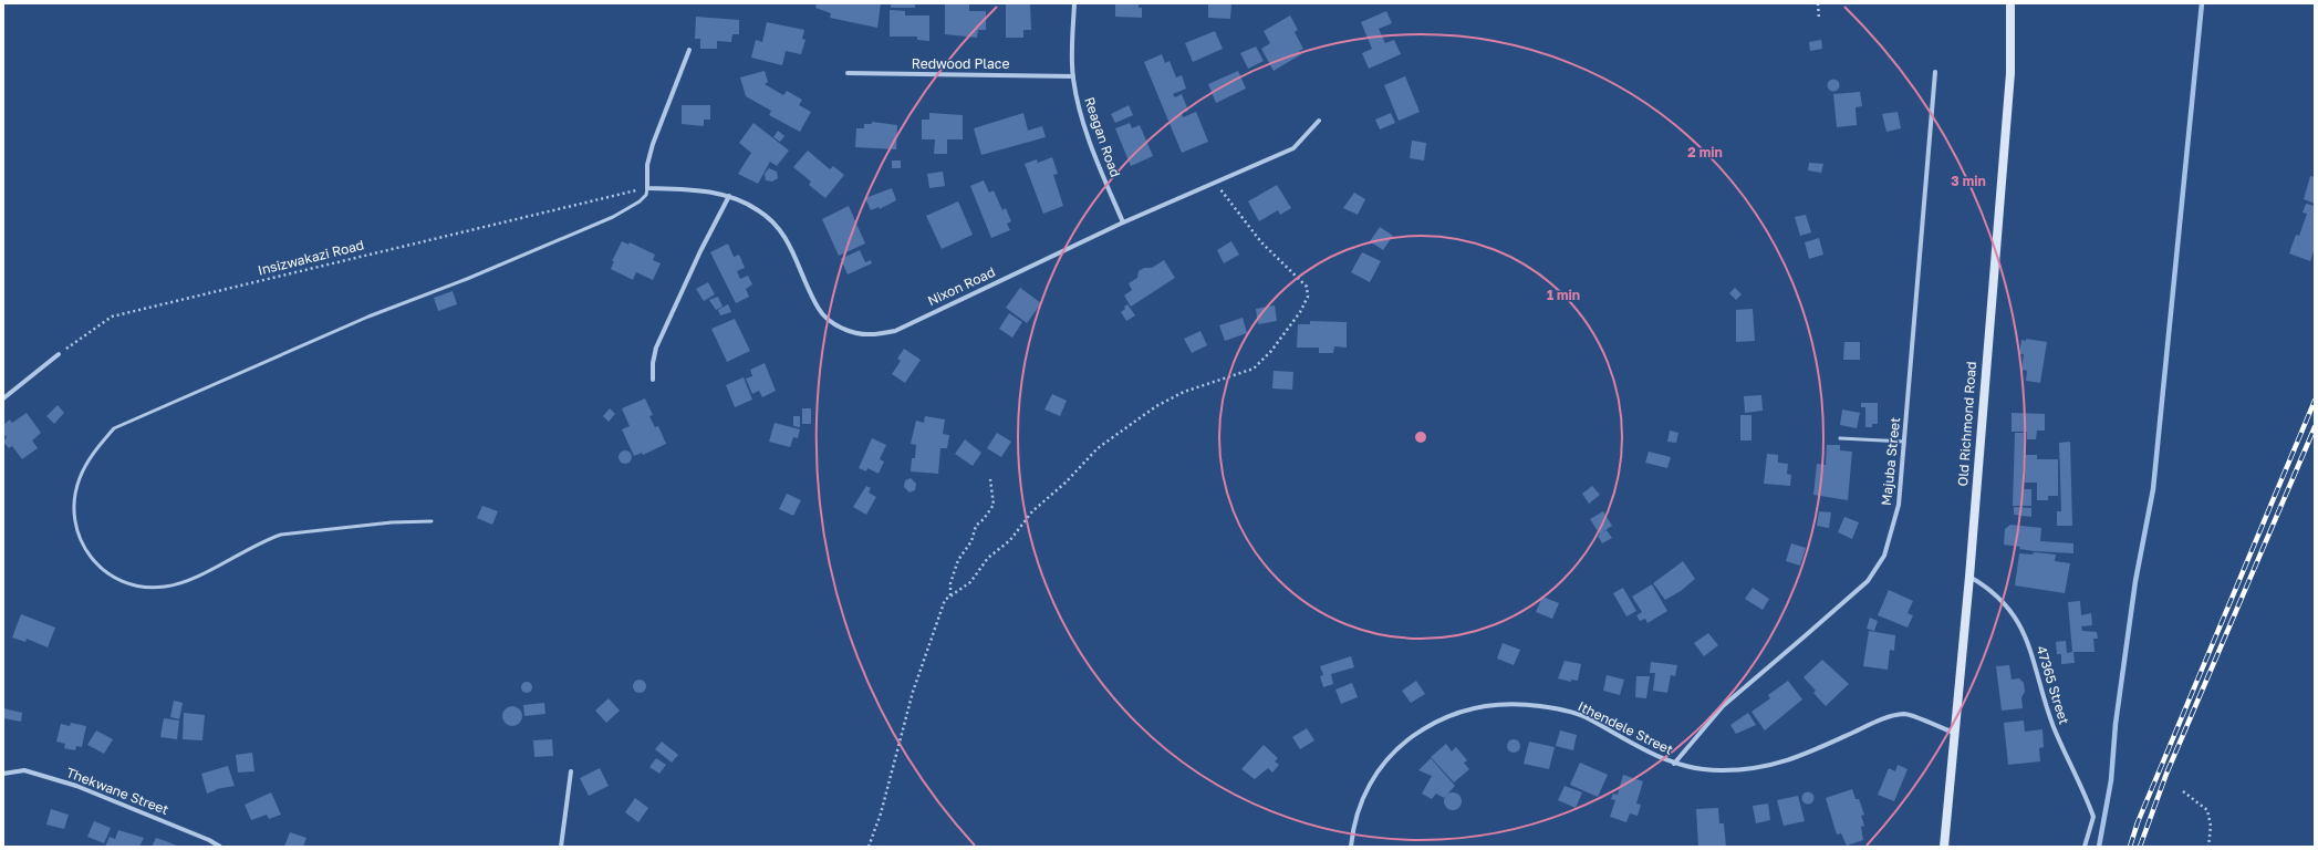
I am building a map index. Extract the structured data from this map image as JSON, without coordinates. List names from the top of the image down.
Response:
{
  "streets": {
    "street": [
      "Redwood Place",
      "Reagan Road",
      "Nixon Road",
      "Old Richmond Road",
      "Majuba Street",
      "47365 Street",
      "Ithendele Street",
      "Thekwane Street"
    ],
    "path": ["Insizwakazi Road"]
  },
  "crossings": [
    ["Redwood Place", "Reagan Road"],
    ["Reagan Road", "Nixon Road"],
    ["Insizwakazi Road", "Nixon Road"],
    ["Old Richmond Road", "47365 Street"],
    ["Old Richmond Road", "Ithendele Street"],
    ["Majuba Street", "Ithendele Street"]
  ],
  "rings": ["2 min", "3 min", "1 min"]
}
